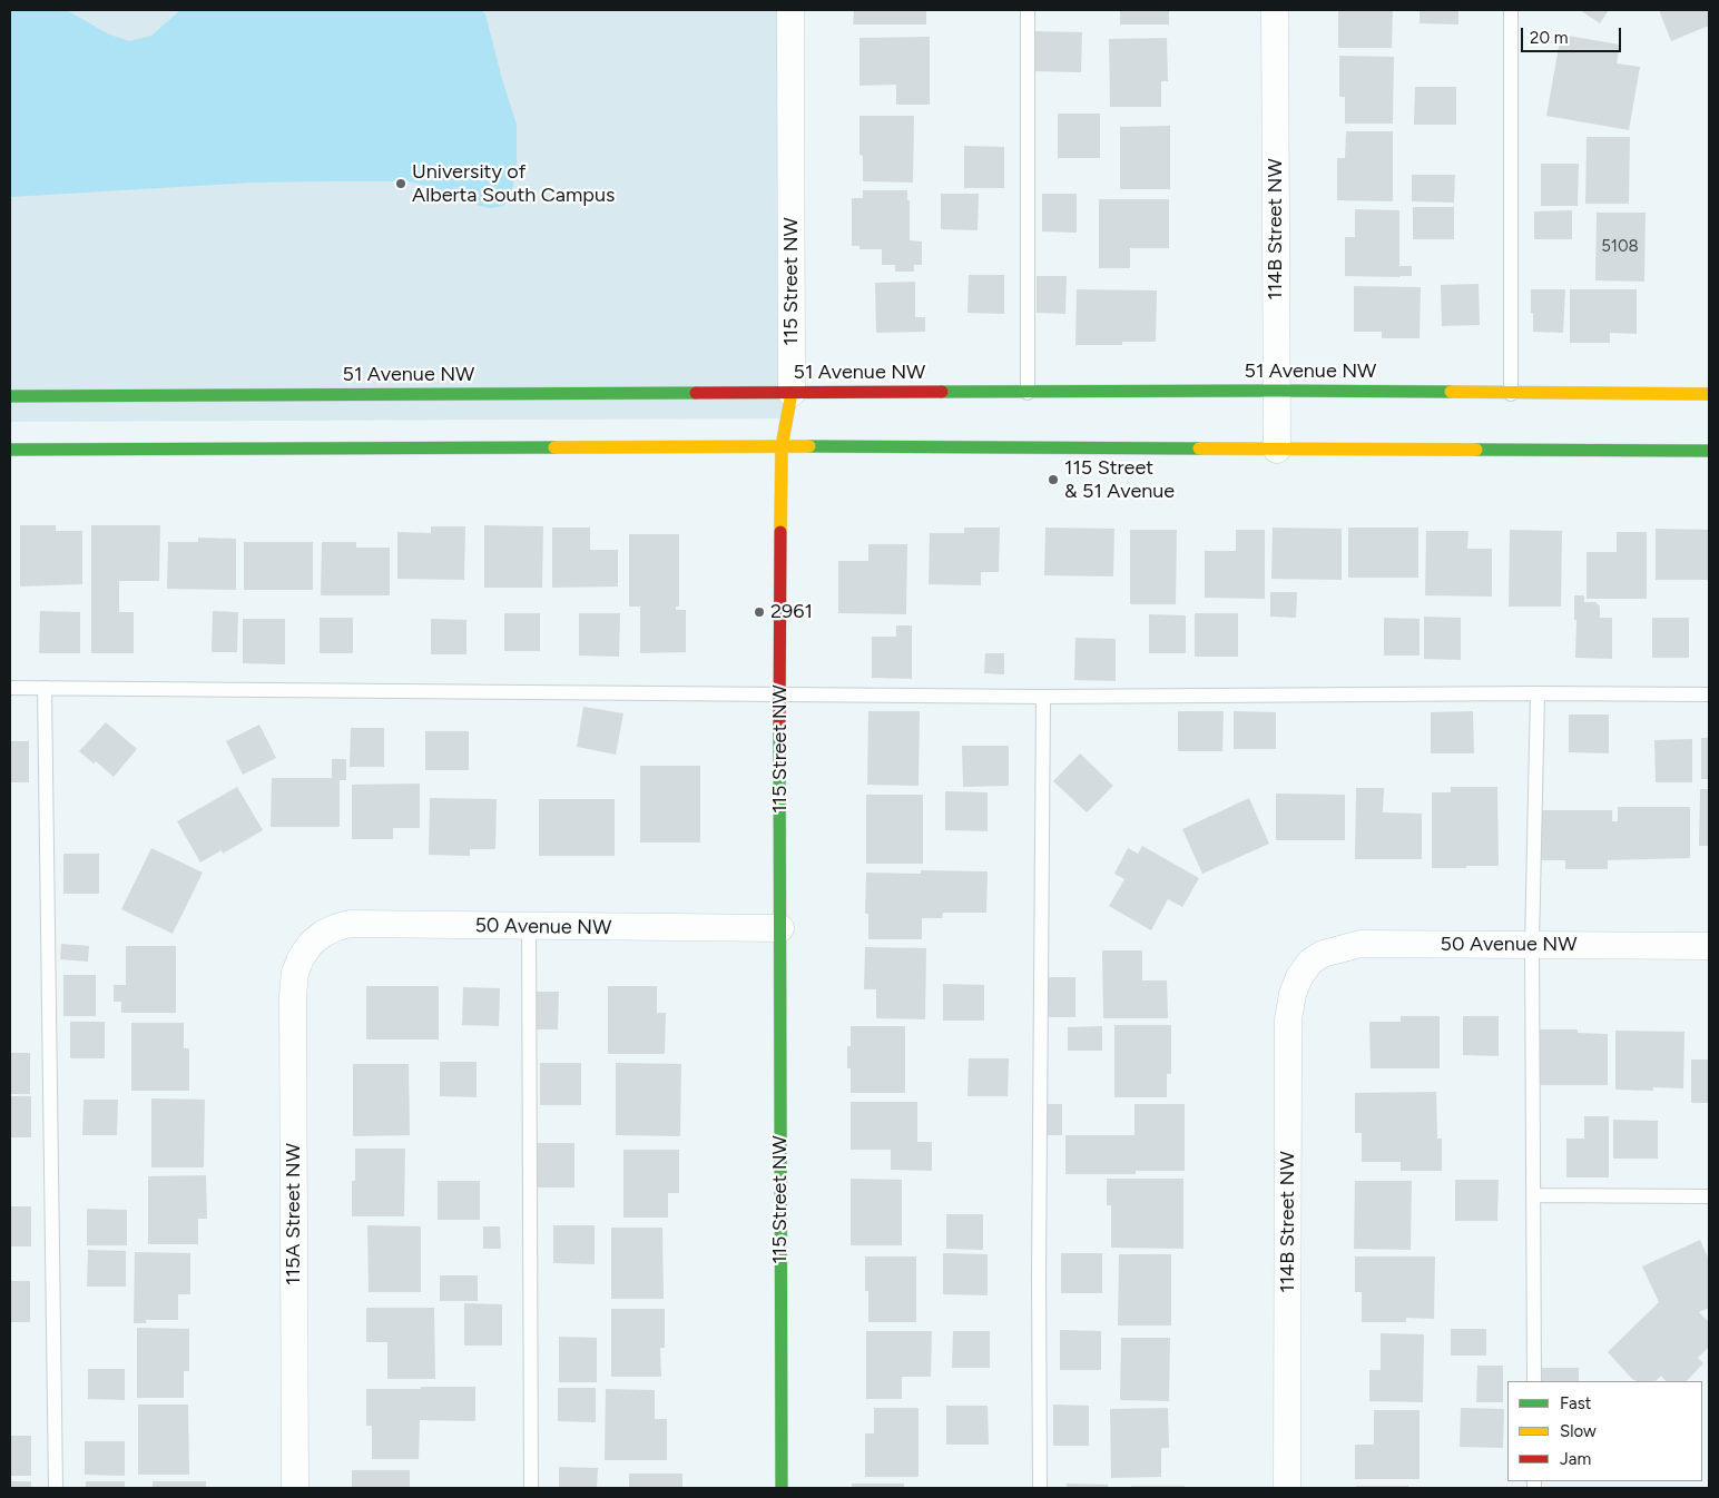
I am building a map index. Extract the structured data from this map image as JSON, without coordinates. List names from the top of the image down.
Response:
{
  "streets": {
    "main road": ["115 Street NW", "51 Avenue NW"],
    "street": ["114B Street NW", "50 Avenue NW", "115A Street NW"]
  },
  "crossings": [
    ["114B Street NW", "51 Avenue NW"],
    ["114B Street NW", "50 Avenue NW"],
    ["115 Street NW", "51 Avenue NW"],
    ["115 Street NW", "50 Avenue NW"],
    ["50 Avenue NW", "115A Street NW"]
  ],
  "places": ["University of Alberta South Campus", "115 Street & 51 Avenue", "2961"],
  "house_numbers": ["5108"],
  "legend": ["Fast", "Slow", "Jam"],
  "scale_bar": "20 m"
}
